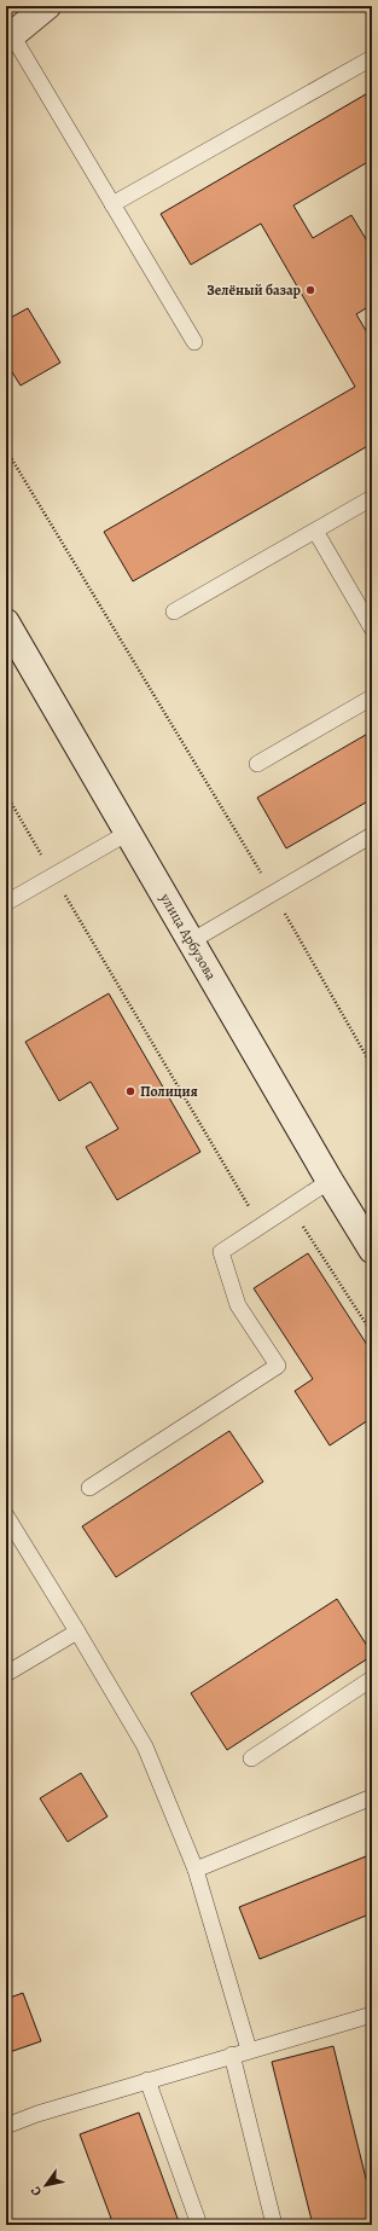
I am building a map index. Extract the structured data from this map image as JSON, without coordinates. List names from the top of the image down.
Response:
{
  "streets": {
    "street": ["улица Арбузова"]
  },
  "places": ["Зелёный базар", "Полиция"],
  "north": "bottom left"
}
